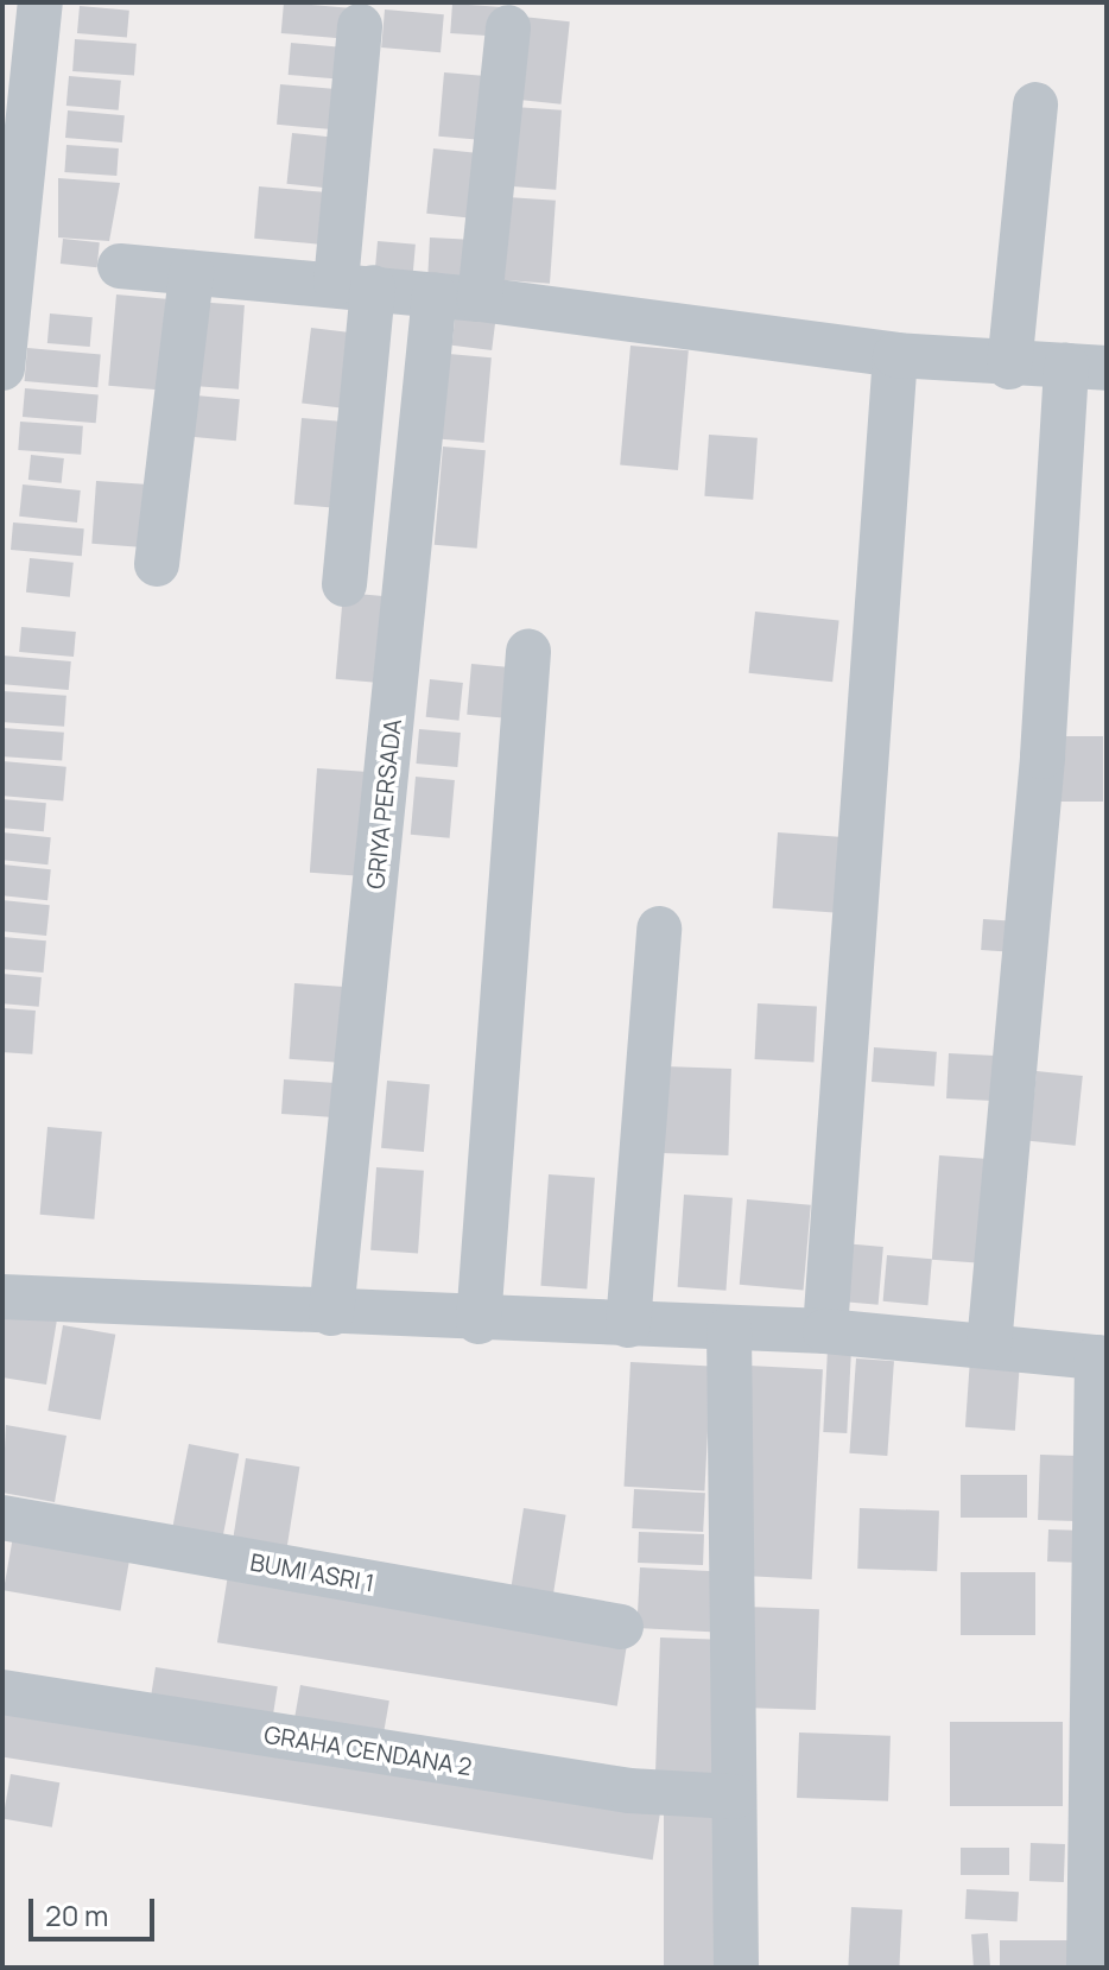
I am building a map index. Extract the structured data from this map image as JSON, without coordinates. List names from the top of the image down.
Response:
{
  "streets": {
    "street": ["GRIYA PERSADA", "BUMI ASRI 1", "GRAHA CENDANA 2"]
  },
  "scale_bar": "20 m"
}
